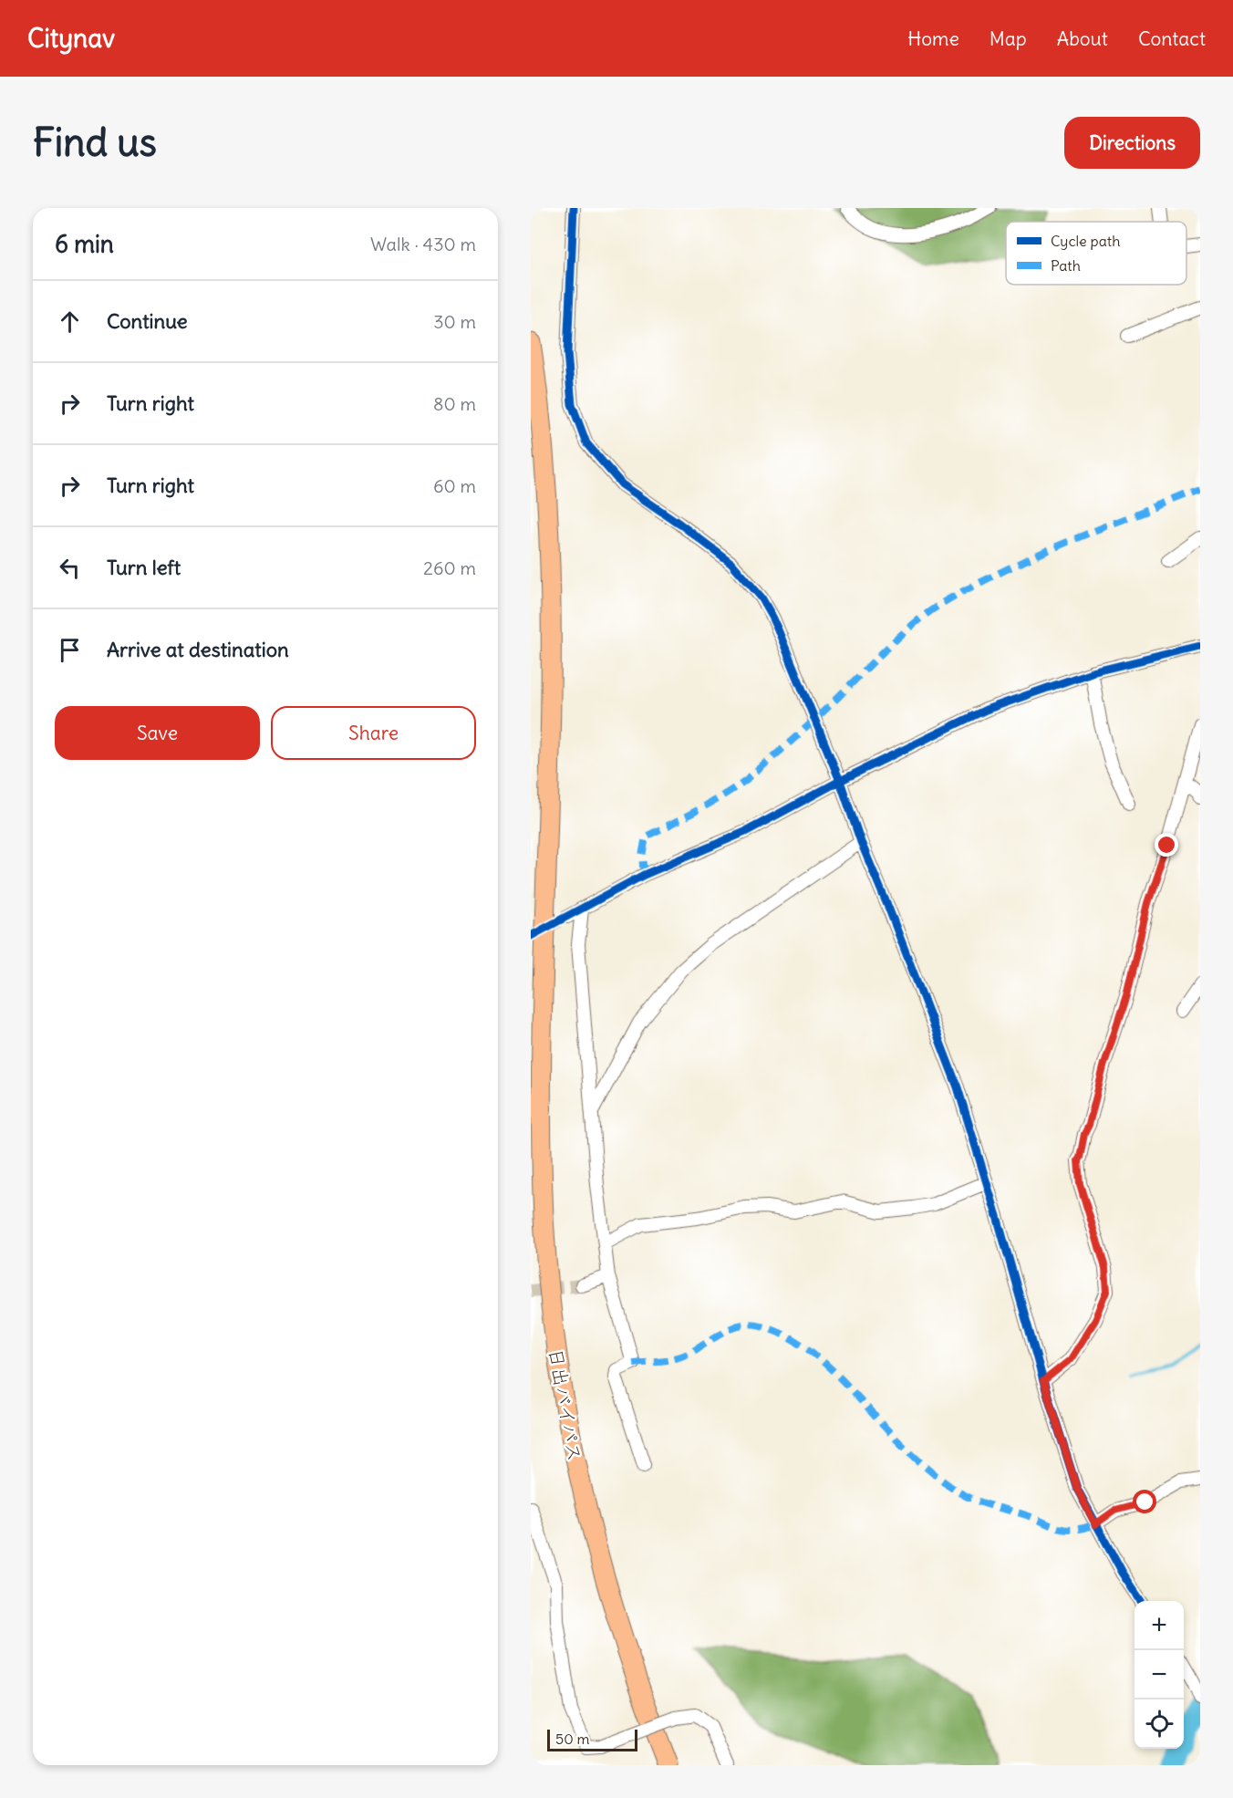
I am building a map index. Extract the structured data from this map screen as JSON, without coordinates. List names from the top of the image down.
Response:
{
  "streets": {
    "highway": ["日出バイパス"]
  },
  "legend": ["Cycle path", "Path"],
  "scale_bar": "50 m",
  "page": {
    "header": "Citynav",
    "nav": [
      "Home",
      "Map",
      "About",
      "Contact"
    ],
    "buttons": [
      "Directions",
      ["Save", "Share"]
    ],
    "title": "Find us",
    "heading": ["6 min", "Walk · 430 m"],
    "list": [
      ["Continue", "30 m"],
      ["Turn right", "80 m"],
      ["Turn right", "60 m"],
      ["Turn left", "260 m"],
      "Arrive at destination"
    ],
    "map_buttons": ["+", "−"],
    "scale": "50 m"
  }
}
